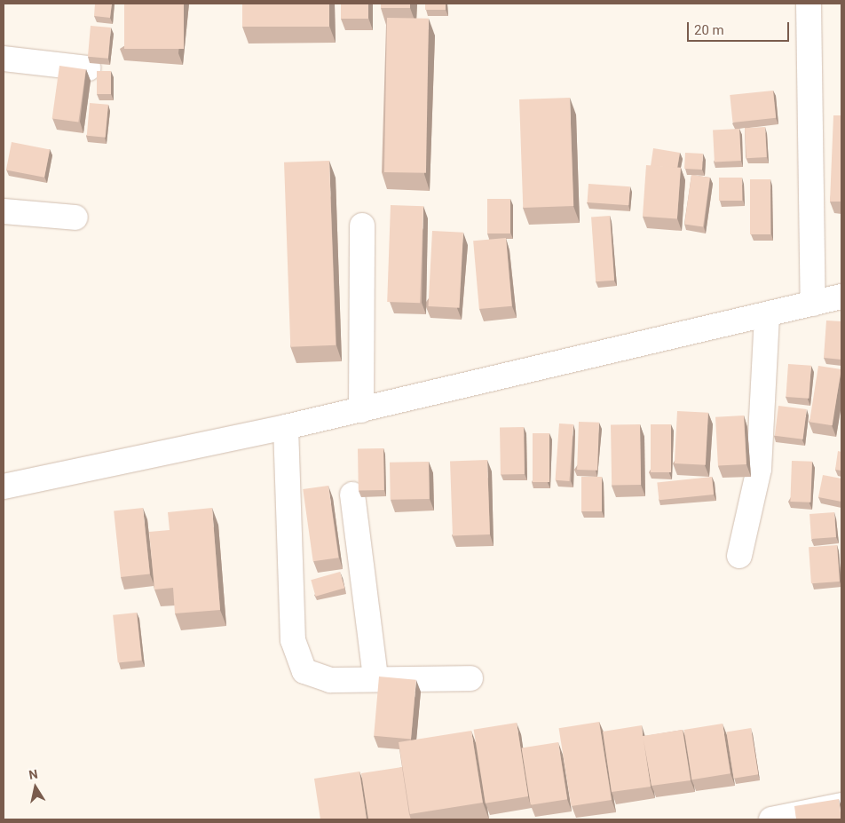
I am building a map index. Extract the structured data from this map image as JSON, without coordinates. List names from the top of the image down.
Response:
{
  "scale_bar": "20 m",
  "north": "top"
}
